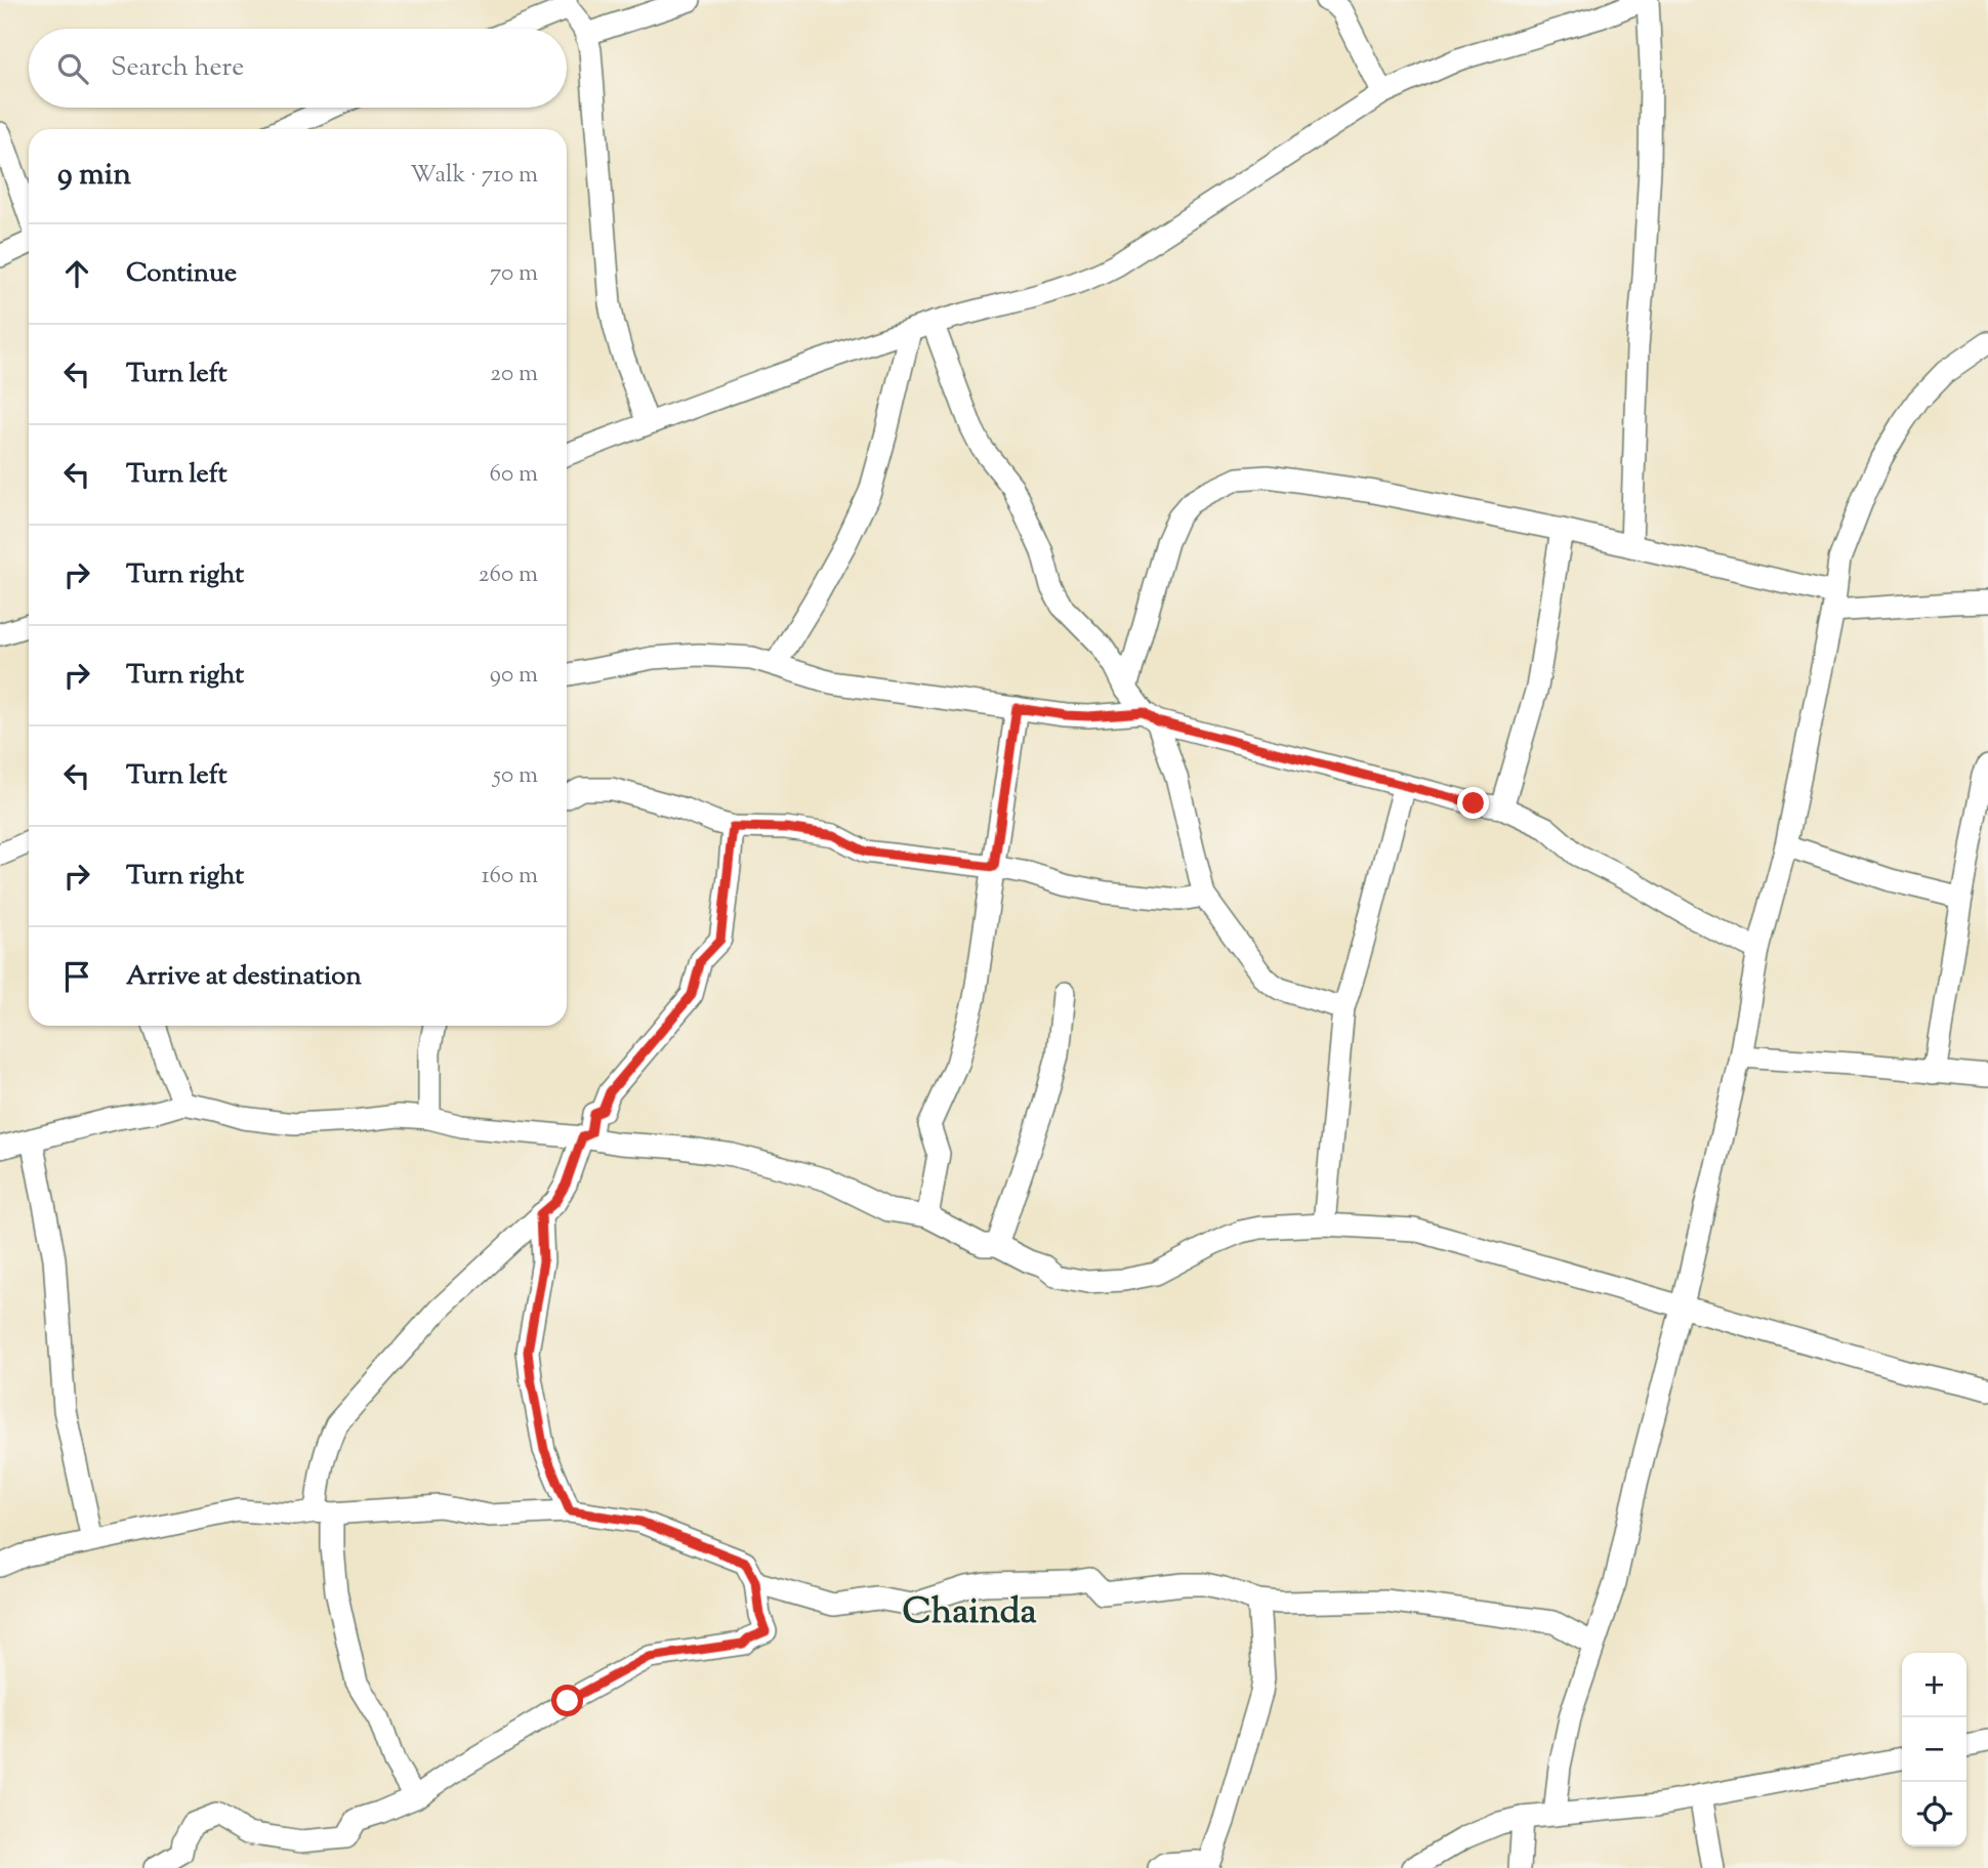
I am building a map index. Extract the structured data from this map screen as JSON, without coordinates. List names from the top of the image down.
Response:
{
  "districts": ["Chainda"],
  "page": {
    "search": "Search here",
    "heading": ["9 min", "Walk · 710 m"],
    "list": [
      ["Continue", "70 m"],
      ["Turn left", "20 m"],
      ["Turn left", "60 m"],
      ["Turn right", "260 m"],
      ["Turn right", "90 m"],
      ["Turn left", "50 m"],
      ["Turn right", "160 m"],
      "Arrive at destination"
    ],
    "map_buttons": ["+", "−"]
  }
}
